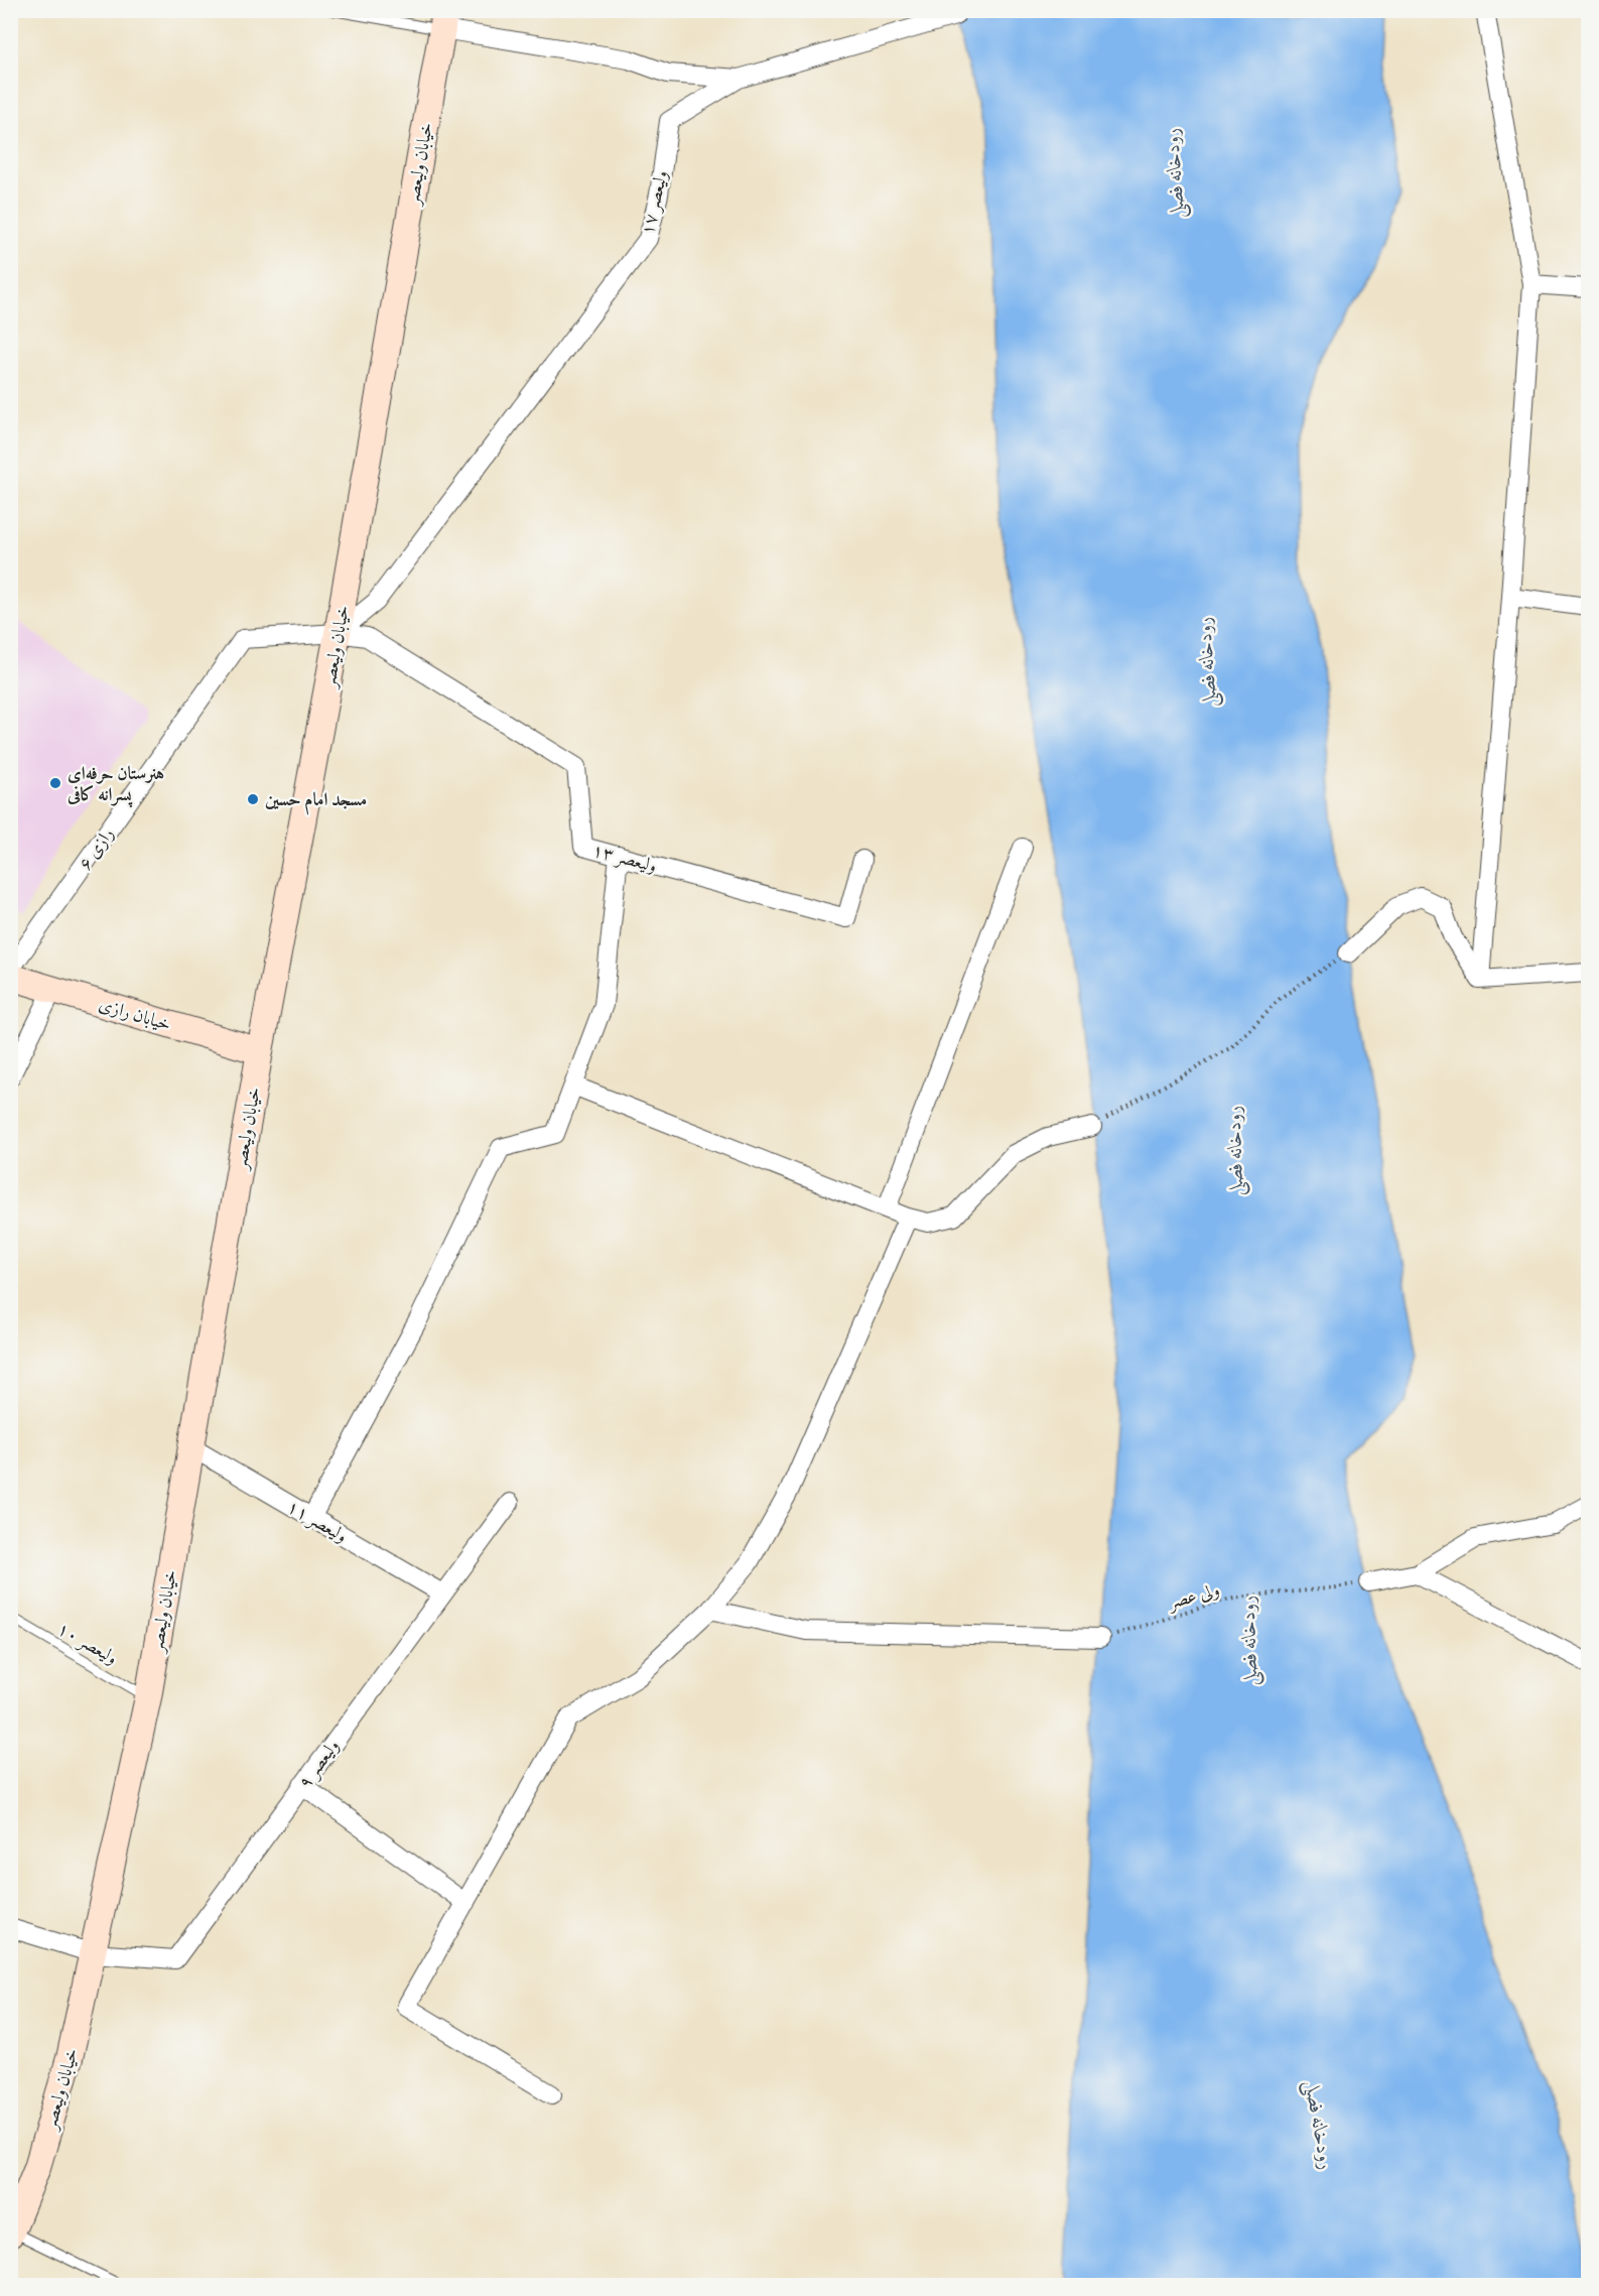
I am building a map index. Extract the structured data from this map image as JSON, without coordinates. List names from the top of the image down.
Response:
{
  "streets": {
    "main road": ["خیابان ولیعصر", "خیابان رازی"],
    "street": [
      "ولیعصر ۱۷",
      "رازی ۶",
      "ولیعصر ۱۳",
      "ولیعصر ۱۱",
      "ولیعصر ۹"
    ],
    "lane": ["ولیعصر ۱۰"],
    "path": ["ولی عصر"]
  },
  "crossings": [
    ["خیابان ولیعصر", "ولیعصر ۱۷"],
    ["خیابان ولیعصر", "رازی ۶"],
    ["خیابان ولیعصر", "ولیعصر ۱۳"],
    ["خیابان ولیعصر", "خیابان رازی"],
    ["خیابان ولیعصر", "ولیعصر ۱۱"],
    ["خیابان ولیعصر", "ولیعصر ۱۰"],
    ["خیابان ولیعصر", "ولیعصر ۹"],
    ["ولیعصر ۱۷", "رازی ۶"],
    ["ولیعصر ۱۷", "ولیعصر ۱۳"],
    ["رازی ۶", "ولیعصر ۱۳"],
    ["ولیعصر ۱۱", "ولیعصر ۹"]
  ],
  "water": ["رودخانه فصلی"],
  "places": ["هنرستان حرفه‌ای پسرانه کافی", "مسجد امام حسین"]
}
